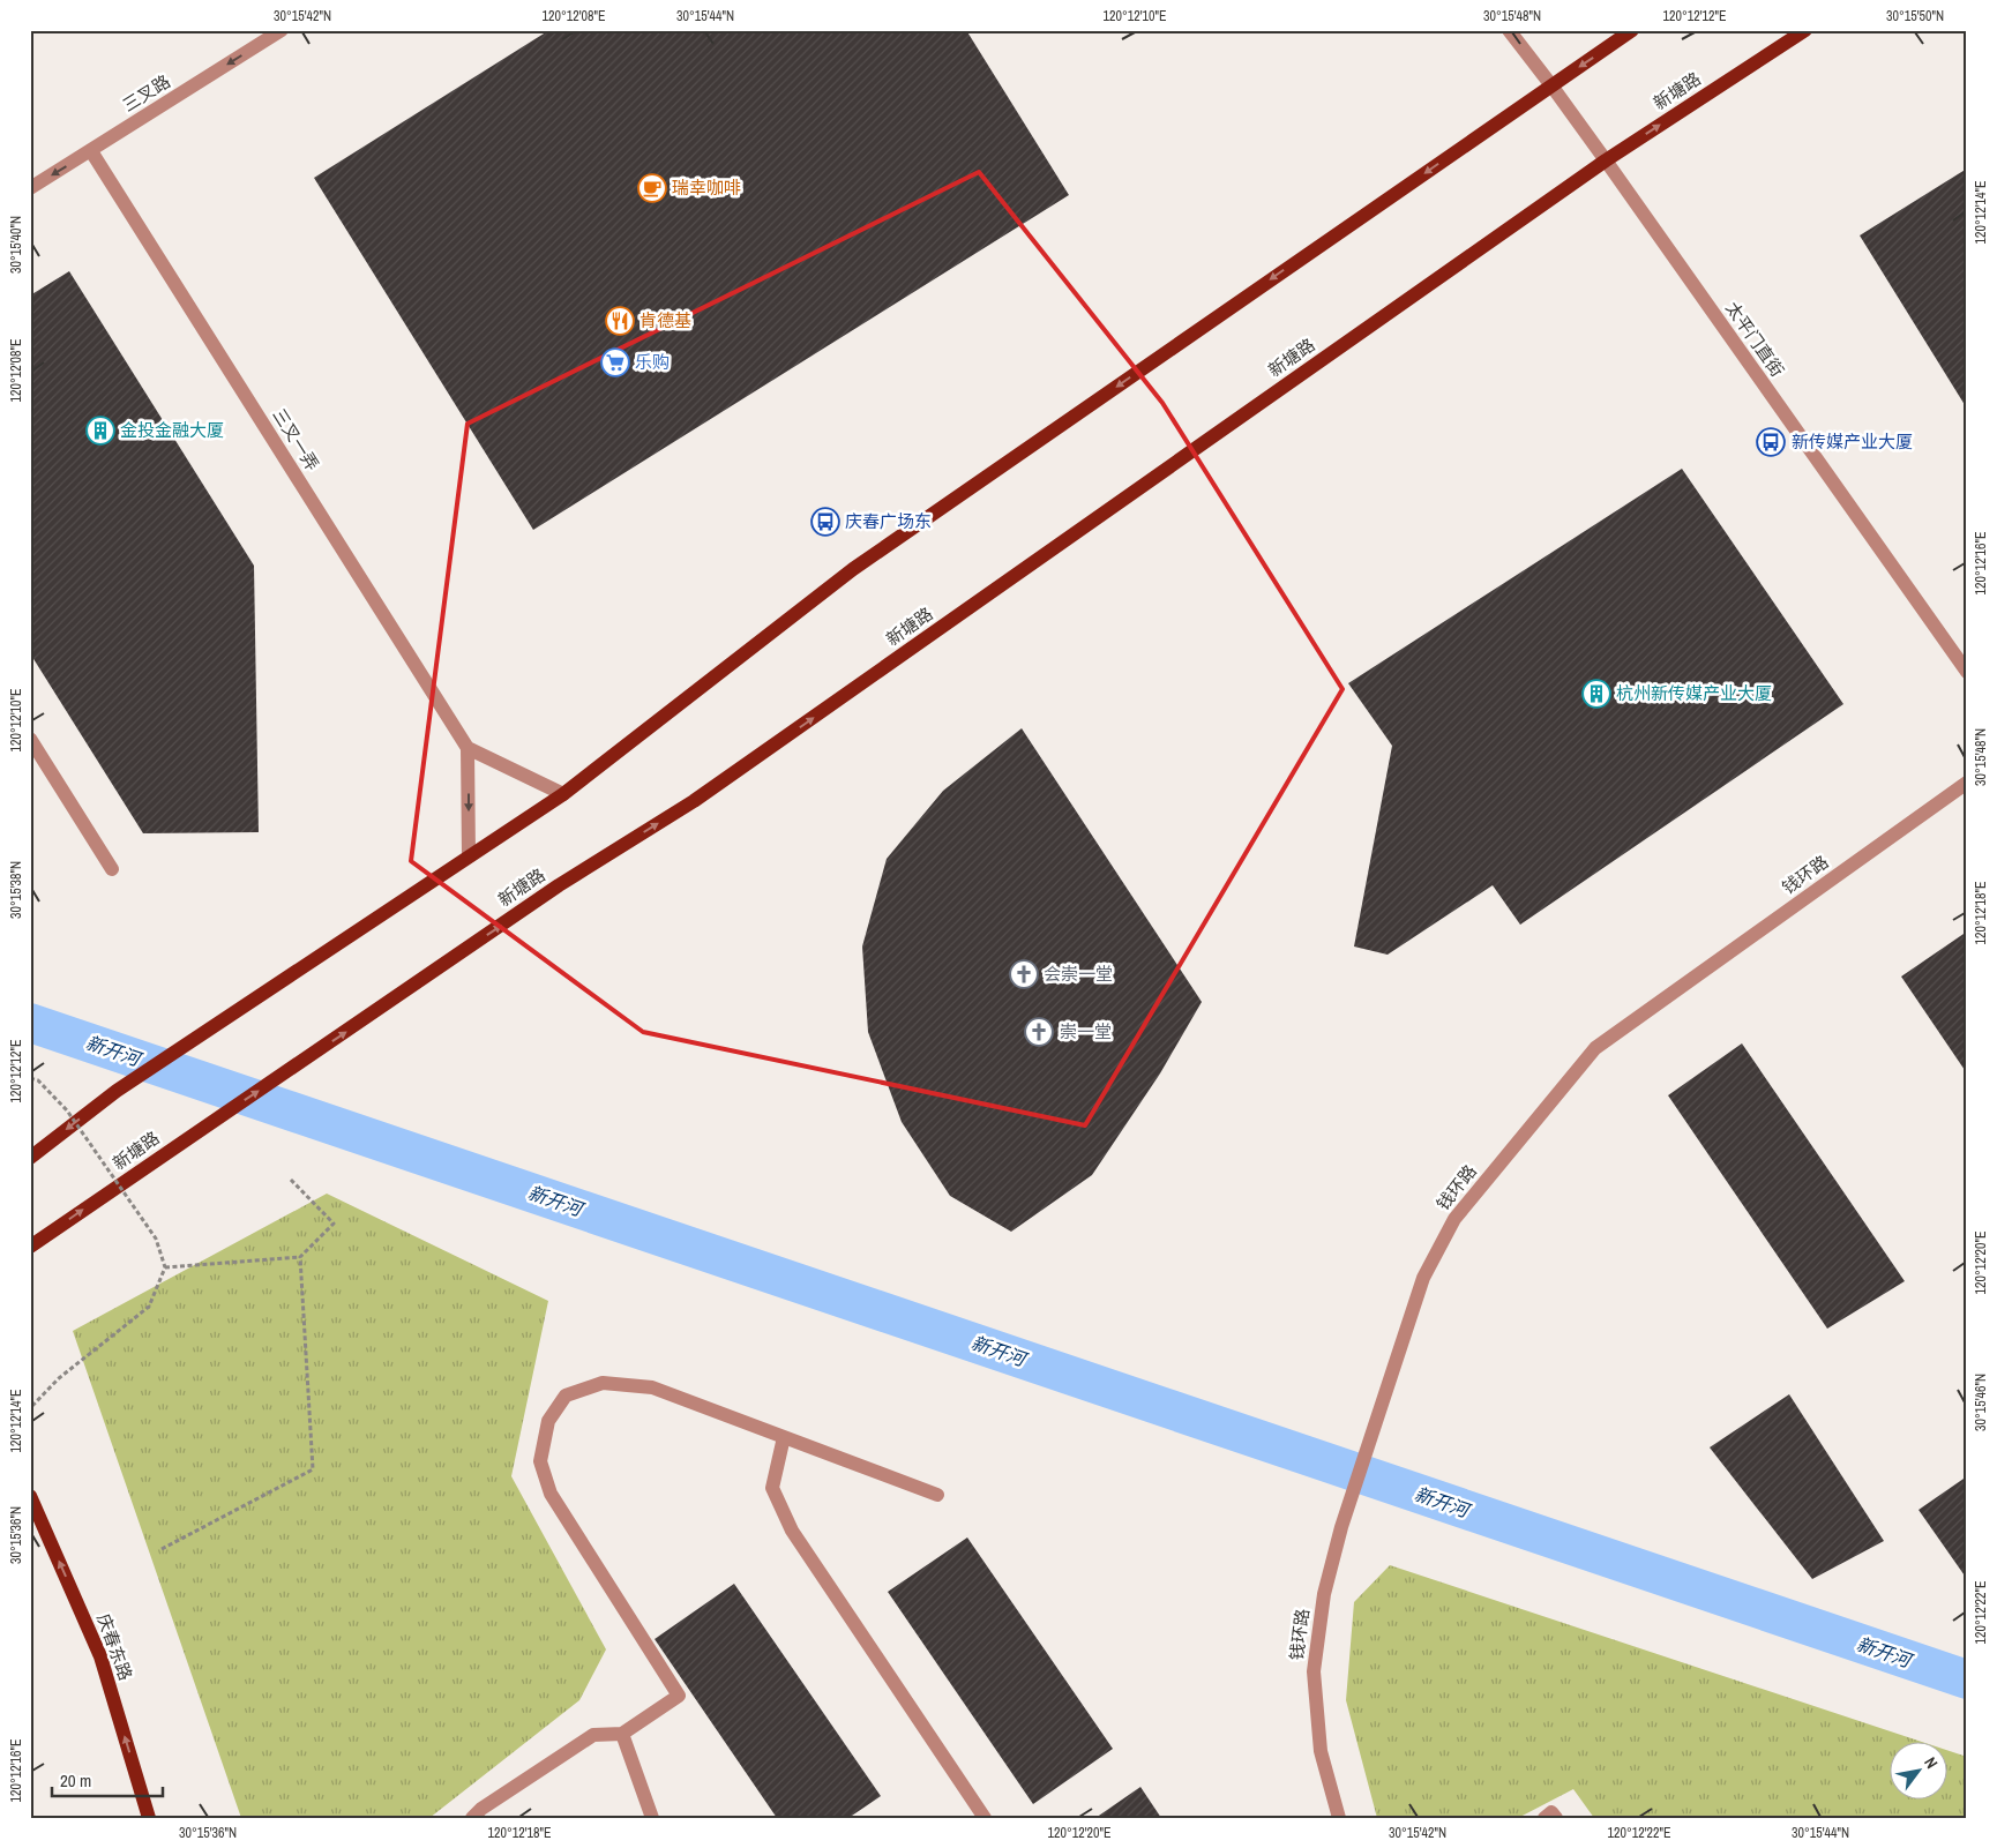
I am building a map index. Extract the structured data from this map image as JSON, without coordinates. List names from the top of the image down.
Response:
{
  "streets": {
    "main road": ["新塘路", "庆春东路"],
    "street": [
      "三叉路",
      "太平门直街",
      "三叉一弄",
      "钱环路"
    ]
  },
  "crossings": [
    ["新塘路", "太平门直街"],
    ["三叉路", "三叉一弄"]
  ],
  "one_way": ["三叉路", "庆春东路"],
  "water": ["新开河"],
  "places": {
    "cafe": ["瑞幸咖啡"],
    "restaurant": ["肯德基"],
    "supermarket": ["乐购"],
    "building": ["金投金融大厦", "杭州新传媒产业大厦"],
    "bus stop": ["新传媒产业大厦", "庆春广场东"],
    "church": ["会崇一堂", "崇一堂"]
  },
  "scale_bar": "20 m",
  "north": "top right",
  "coordinates": [
    "30°15'42\"N",
    "120°12'08\"E",
    "30°15'44\"N",
    "120°12'10\"E",
    "30°15'48\"N",
    "120°12'12\"E",
    "30°15'50\"N",
    "120°12'14\"E",
    "30°15'40\"N",
    "120°12'16\"E",
    "30°15'38\"N",
    "120°12'18\"E",
    "120°12'20\"E",
    "30°15'46\"N",
    "30°15'36\"N",
    "120°12'22\"E"
  ]
}
